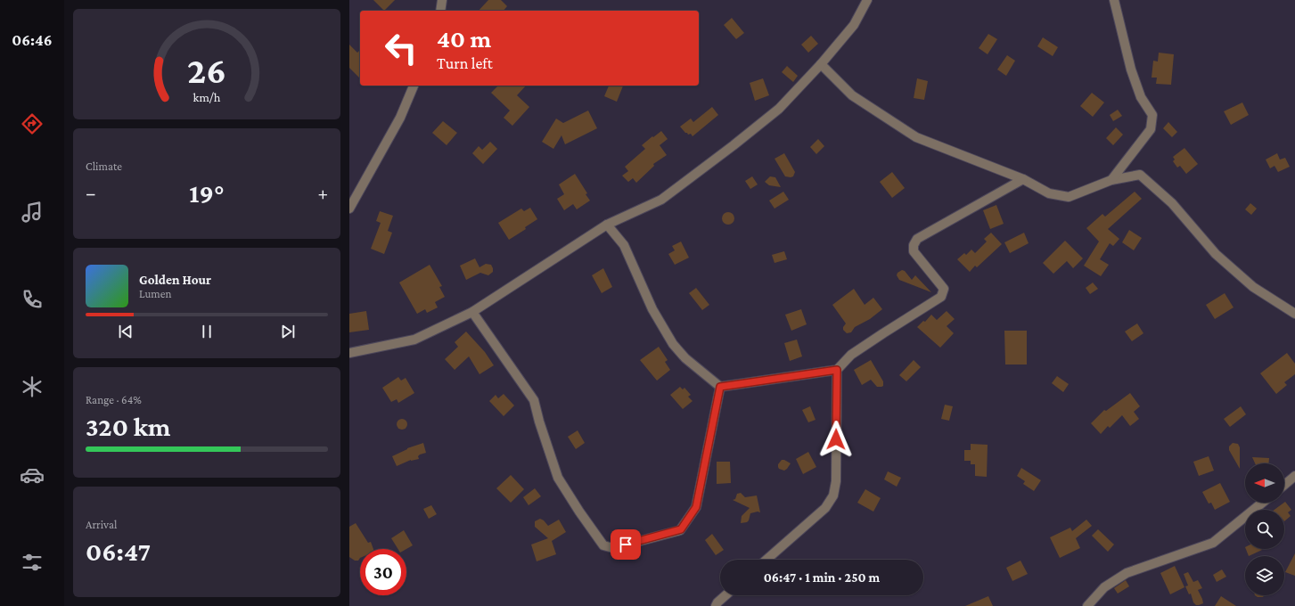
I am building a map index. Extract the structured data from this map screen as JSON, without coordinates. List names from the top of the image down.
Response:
{
  "north": "left",
  "page": {
    "tabs": "06:46",
    "turn": ["40 m", "Turn left"],
    "tile": [
      "Climate",
      ["Range · 64%", "320 km"],
      ["Arrival", "06:47"]
    ],
    "heat": ["−", "19°", "+"],
    "song": ["Golden Hour", "Lumen"],
    "limit": "30",
    "trip": "06:47 · 1 min · 250 m",
    "gauge": ["26", "km/h"]
  }
}
